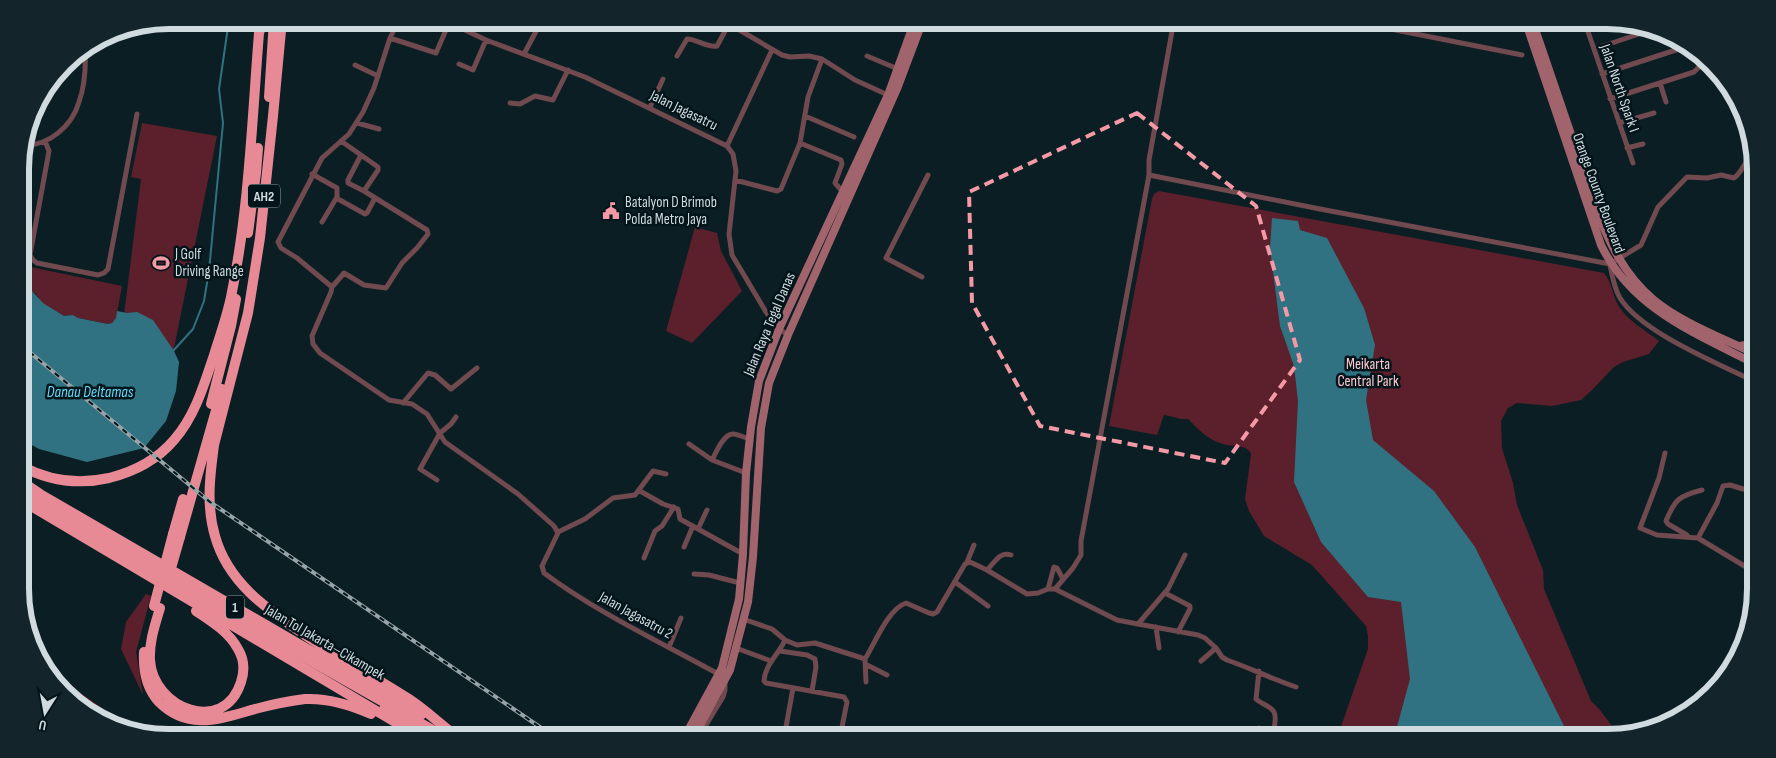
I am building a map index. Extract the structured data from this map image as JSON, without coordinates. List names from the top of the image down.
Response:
{
  "streets": {
    "highway": ["AH2", "1", "Jalan Tol Jakarta–Cikampek"],
    "street": [
      "Jalan North Spark I",
      "Jalan Jagasatru",
      "Orange County Boulevard",
      "Jalan Raya Tegal Danas",
      "Jalan Jagasatru 2"
    ]
  },
  "crossings": [
    ["Jalan Jagasatru", "Jalan Raya Tegal Danas"],
    ["Jalan Raya Tegal Danas", "Jalan Jagasatru 2"]
  ],
  "water": ["Danau Deltamas"],
  "parks": ["Meikarta Central Park"],
  "places": {
    "public building": ["Batalyon D Brimob Polda Metro Jaya"],
    "sports": ["J Golf Driving Range"]
  },
  "north": "bottom"
}
